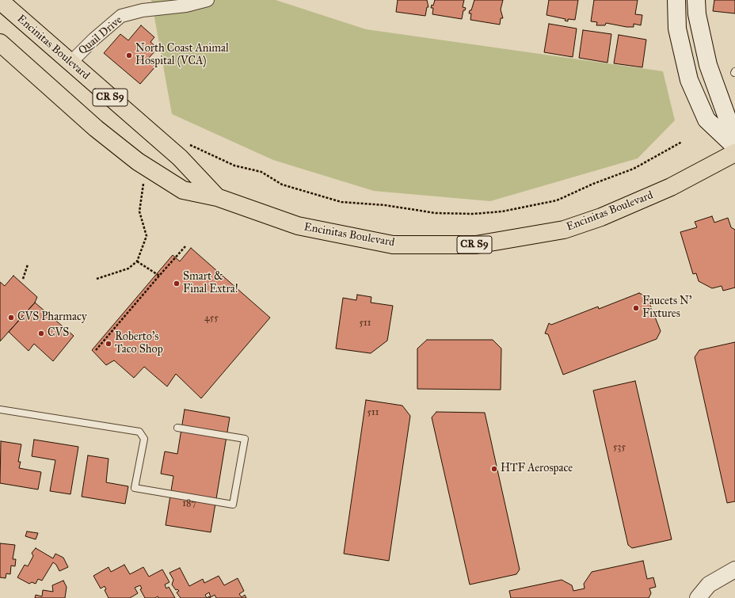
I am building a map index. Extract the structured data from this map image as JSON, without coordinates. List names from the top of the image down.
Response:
{
  "streets": {
    "main road": ["Encinitas Boulevard", "CR S9"],
    "street": ["Quail Drive"]
  },
  "crossings": [
    ["Quail Drive", "Encinitas Boulevard"]
  ],
  "places": [
    "North Coast Animal Hospital (VCA)",
    "Smart & Final Extra!",
    "Faucets N' Fixtures",
    "CVS Pharmacy",
    "CVS",
    "Roberto's Taco Shop",
    "HTF Aerospace"
  ],
  "house_numbers": [
    "455",
    "511",
    "511",
    "535",
    "187"
  ]
}
